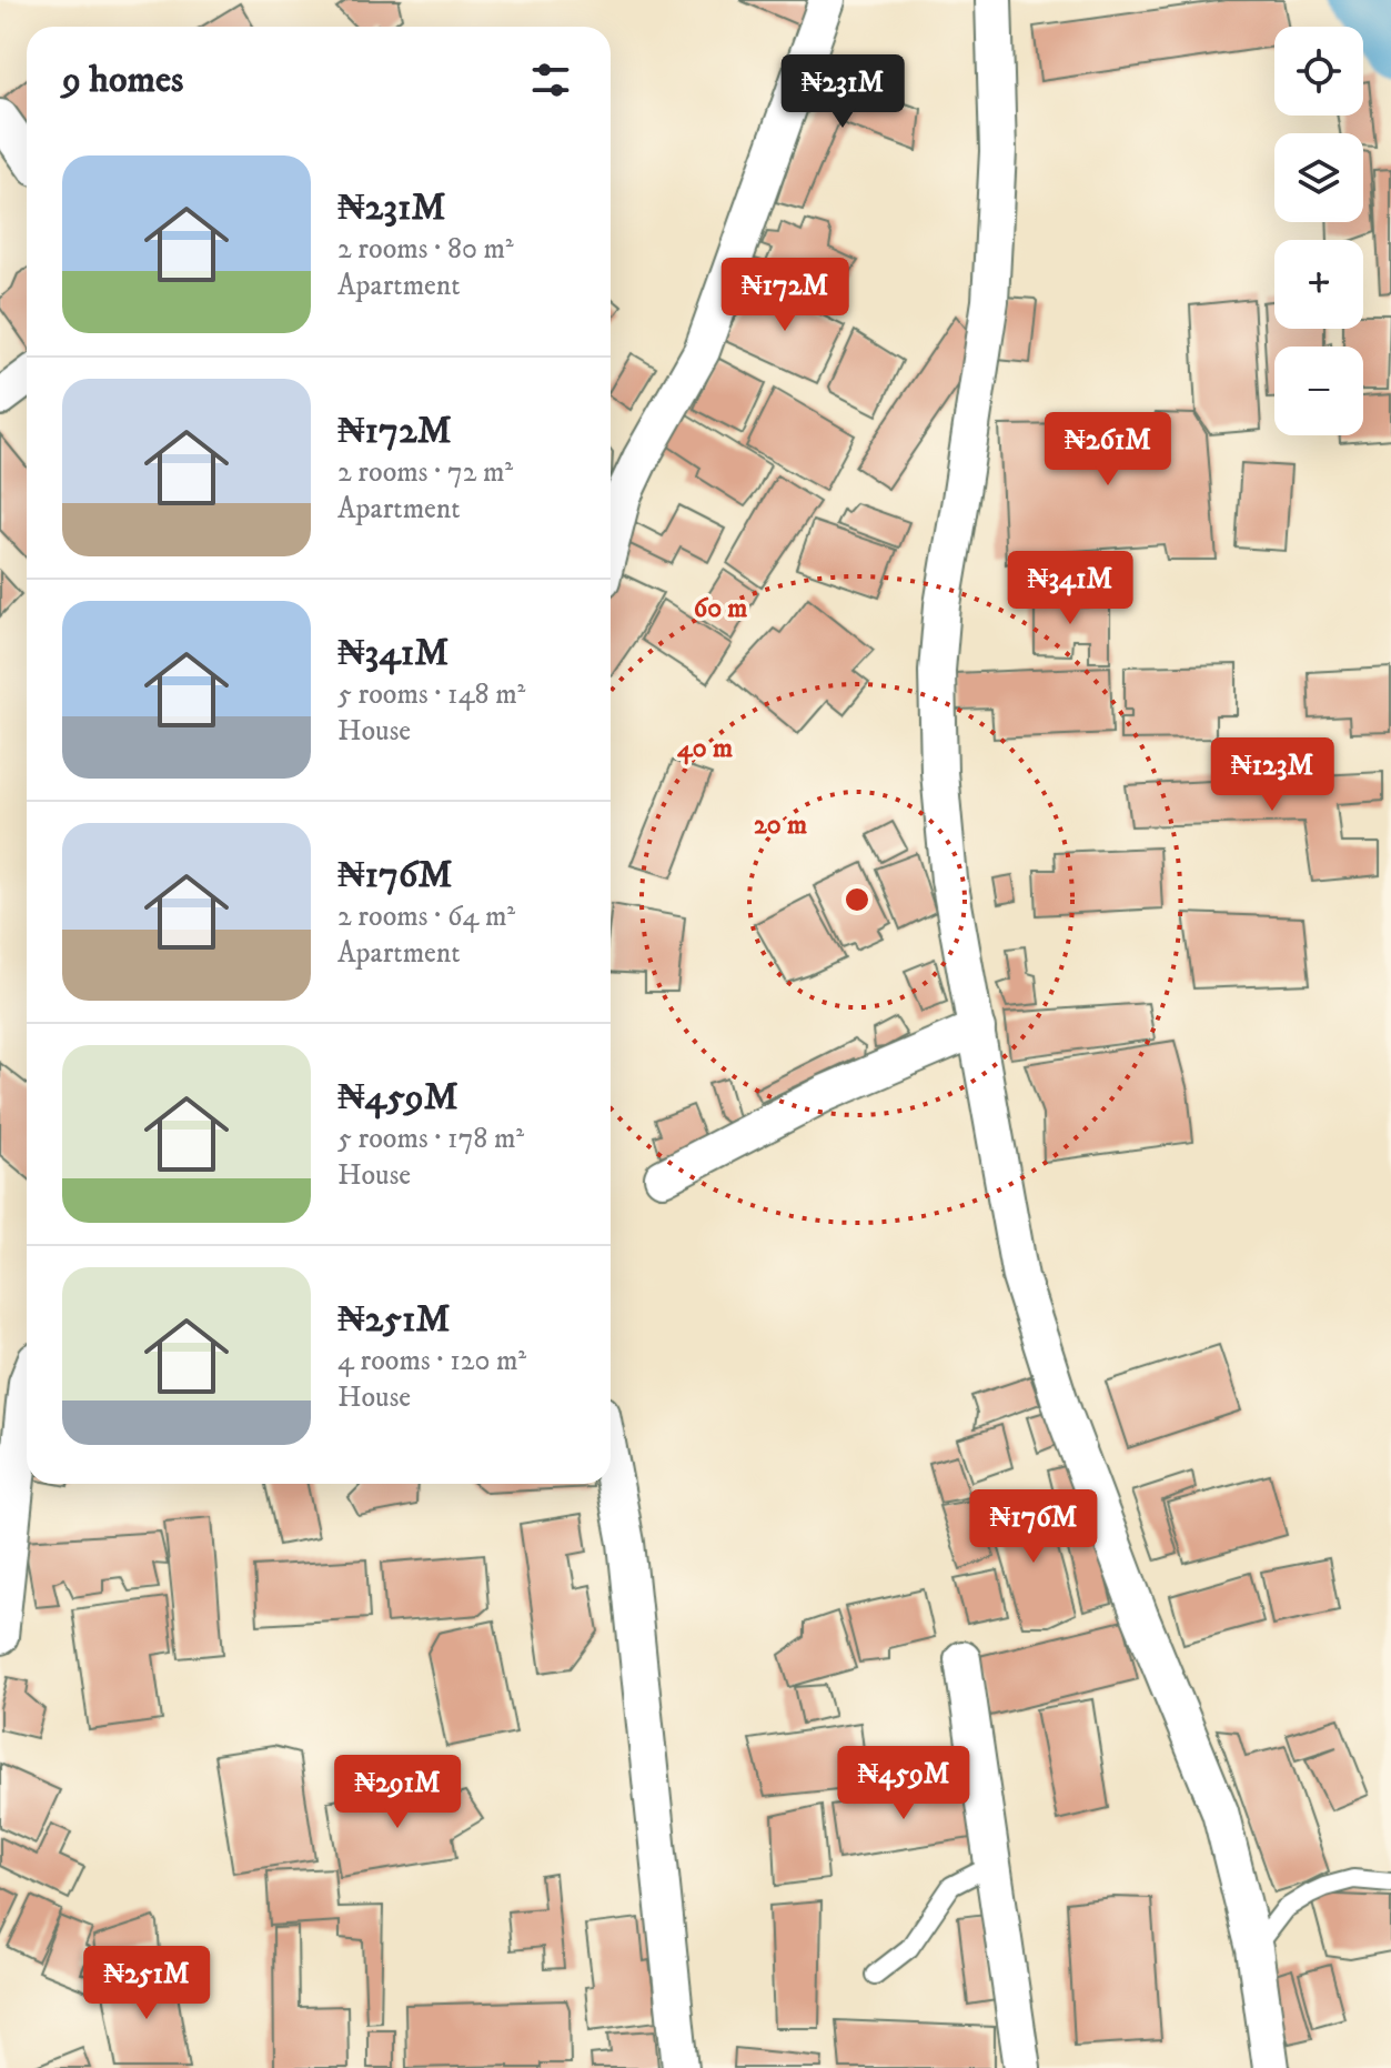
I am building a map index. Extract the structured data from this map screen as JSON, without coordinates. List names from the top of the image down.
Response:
{
  "page": {
    "map_buttons": ["+", "−"],
    "heading": "9 homes",
    "price": [
      "₦231M",
      "₦172M",
      "₦261M",
      "₦341M",
      "₦123M",
      "₦176M",
      "₦459M",
      "₦291M",
      "₦251M"
    ],
    "list": [
      {
        "name": "₦231M",
        "note": "2 rooms · 80 m² · Apartment"
      },
      {
        "name": "₦172M",
        "note": "2 rooms · 72 m² · Apartment"
      },
      {
        "name": "₦341M",
        "note": "5 rooms · 148 m² · House"
      },
      {
        "name": "₦176M",
        "note": "2 rooms · 64 m² · Apartment"
      },
      {
        "name": "₦459M",
        "note": "5 rooms · 178 m² · House"
      },
      {
        "name": "₦251M",
        "note": "4 rooms · 120 m² · House"
      }
    ]
  },
  "rings": ["60 m", "40 m", "20 m"]
}
